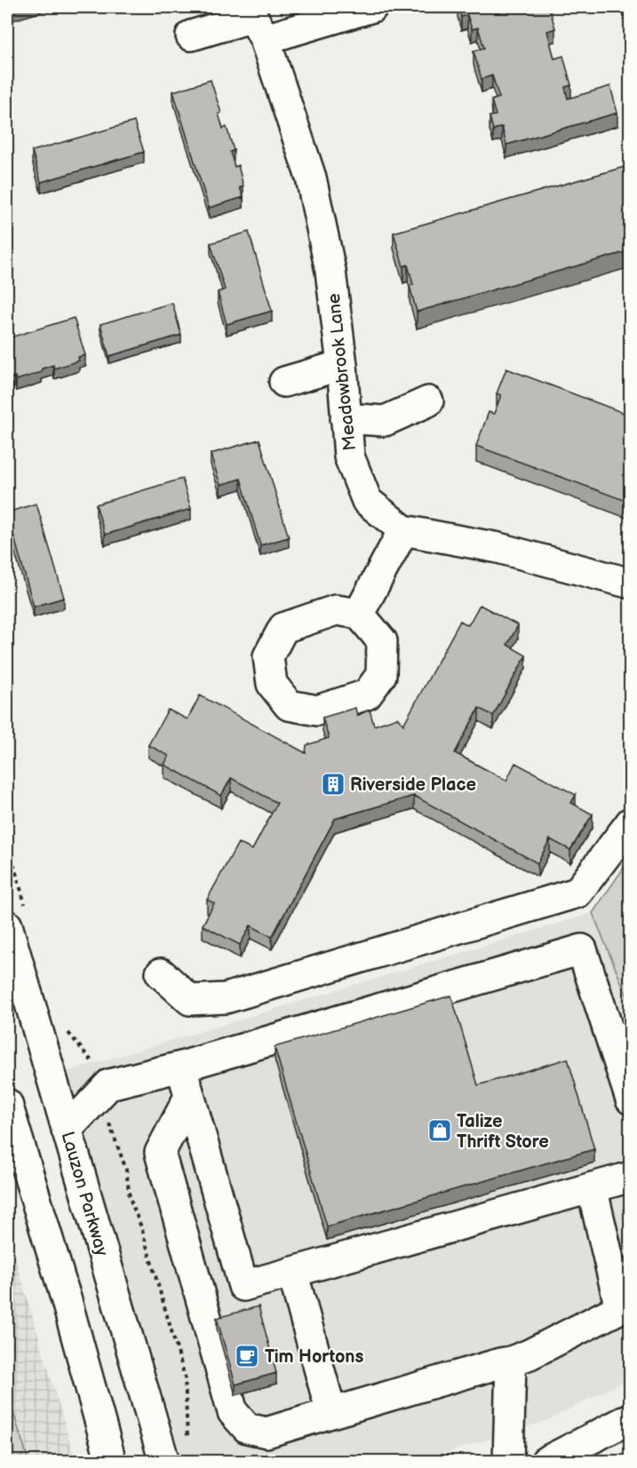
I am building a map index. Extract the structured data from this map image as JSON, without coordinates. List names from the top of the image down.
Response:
{
  "streets": {
    "main road": ["Meadowbrook Lane", "Lauzon Parkway"]
  },
  "places": {
    "building": ["Riverside Place"],
    "shop": ["Talize Thrift Store"],
    "cafe": ["Tim Hortons"]
  }
}
